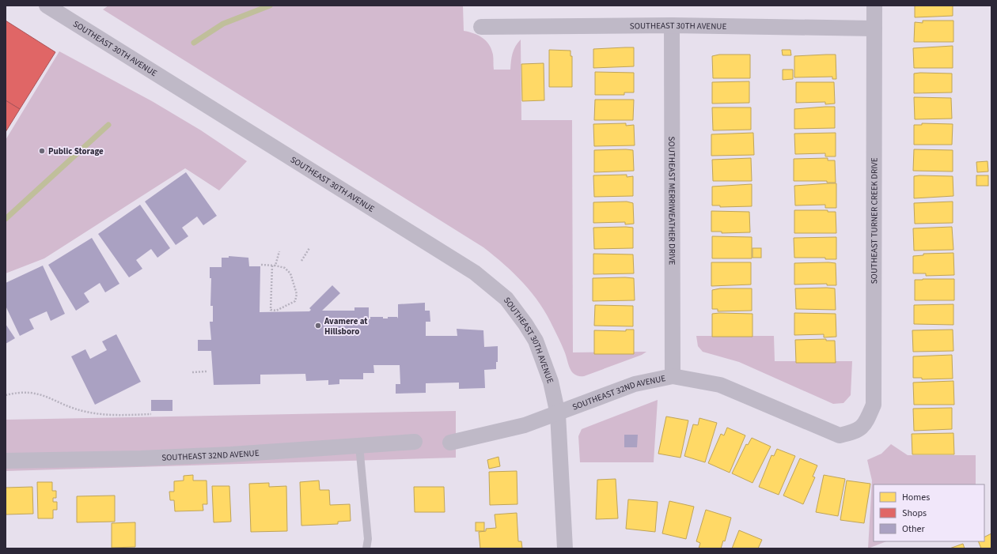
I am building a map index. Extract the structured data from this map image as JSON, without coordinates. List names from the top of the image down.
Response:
{
  "streets": {
    "street": [
      "SOUTHEAST 30TH AVENUE",
      "SOUTHEAST MERRIWEATHER DRIVE",
      "SOUTHEAST TURNER CREEK DRIVE",
      "SOUTHEAST 32ND AVENUE"
    ]
  },
  "crossings": [
    ["SOUTHEAST 30TH AVENUE", "SOUTHEAST MERRIWEATHER DRIVE"],
    ["SOUTHEAST 30TH AVENUE", "SOUTHEAST TURNER CREEK DRIVE"],
    ["SOUTHEAST 30TH AVENUE", "SOUTHEAST 32ND AVENUE"],
    ["SOUTHEAST MERRIWEATHER DRIVE", "SOUTHEAST 32ND AVENUE"],
    ["SOUTHEAST TURNER CREEK DRIVE", "SOUTHEAST 32ND AVENUE"]
  ],
  "places": ["Public Storage", "Avamere at Hillsboro"],
  "legend": ["Homes", "Shops", "Other"]
}
